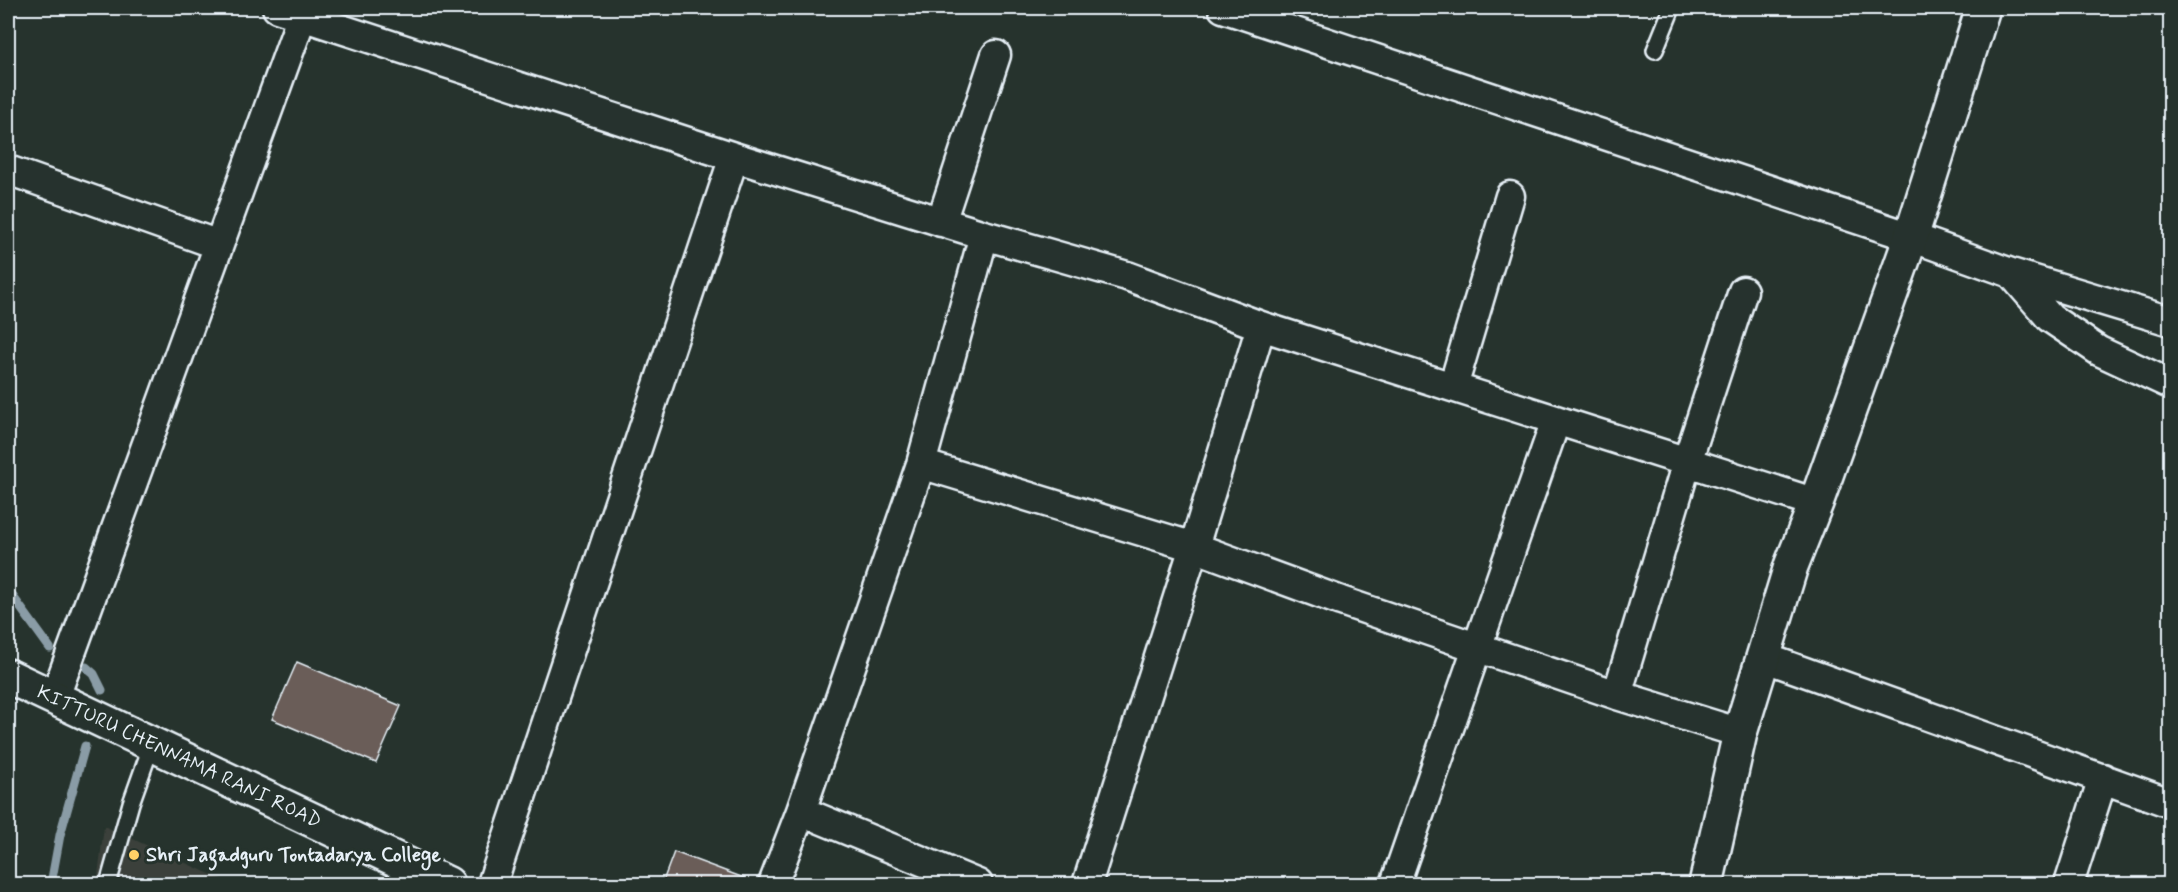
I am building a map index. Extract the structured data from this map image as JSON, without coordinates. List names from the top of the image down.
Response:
{
  "streets": {
    "street": ["KITTURU CHENNAMA RANI ROAD"]
  },
  "places": ["Shri Jagadguru Tontadarya College"]
}
